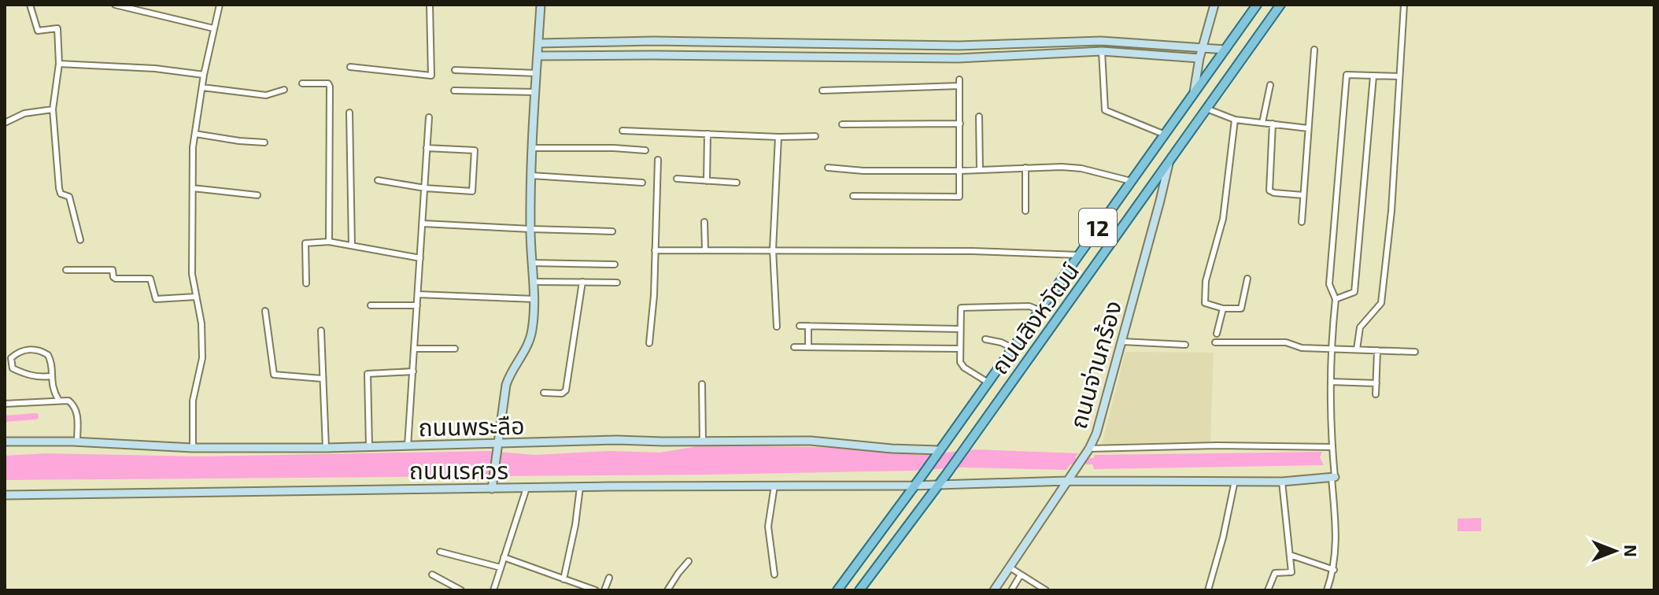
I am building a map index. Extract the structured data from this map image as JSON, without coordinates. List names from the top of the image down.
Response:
{
  "streets": {
    "main road": ["12", "ถนนสิงหวัฒน์"],
    "street": ["ถนนจ่านกร้อง", "ถนนพระลือ", "ถนนเรศวร"]
  },
  "crossings": [
    ["ถนนสิงหวัฒน์", "ถนนจ่านกร้อง"],
    ["ถนนสิงหวัฒน์", "ถนนพระลือ"],
    ["ถนนสิงหวัฒน์", "ถนนเรศวร"],
    ["ถนนจ่านกร้อง", "ถนนเรศวร"]
  ],
  "north": "right"
}
